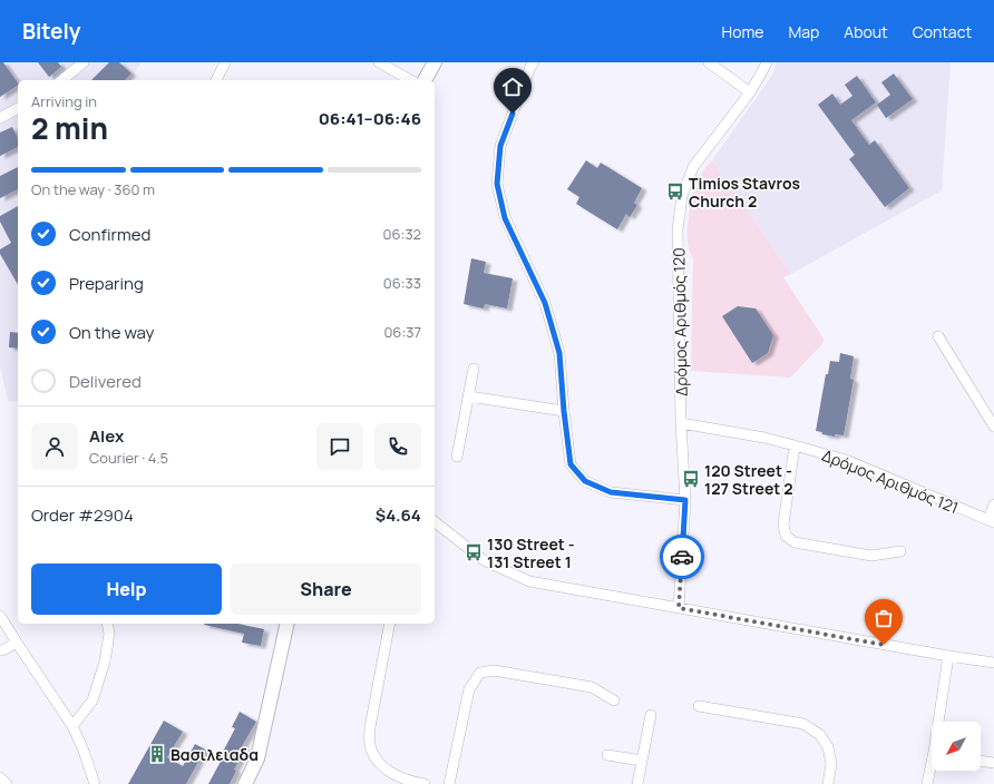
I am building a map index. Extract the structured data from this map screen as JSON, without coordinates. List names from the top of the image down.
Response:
{
  "streets": {
    "street": ["Δρόμος Αριθμός 120", "Δρόμος Αριθμός 121"]
  },
  "crossings": [
    ["Δρόμος Αριθμός 120", "Δρόμος Αριθμός 121"]
  ],
  "places": {
    "bus stop": ["Timios Stavros Church 2", "120 Street - 127 Street 2", "130 Street - 131 Street 1"],
    "building": ["Βασιλειαδα"]
  },
  "north": "bottom left",
  "page": {
    "header": "Bitely",
    "nav": [
      "Home",
      "Map",
      "About",
      "Contact"
    ],
    "heading": ["2 min", "Arriving in", "06:41–06:46"],
    "panel": [
      "Alex",
      "Courier · 4.5",
      "Order #2904",
      "$4.64"
    ],
    "bar": "On the way · 360 m",
    "list": [
      ["Confirmed", "06:32"],
      ["Preparing", "06:33"],
      ["On the way", "06:37"],
      "Delivered"
    ],
    "buttons": ["Help", "Share"]
  }
}
